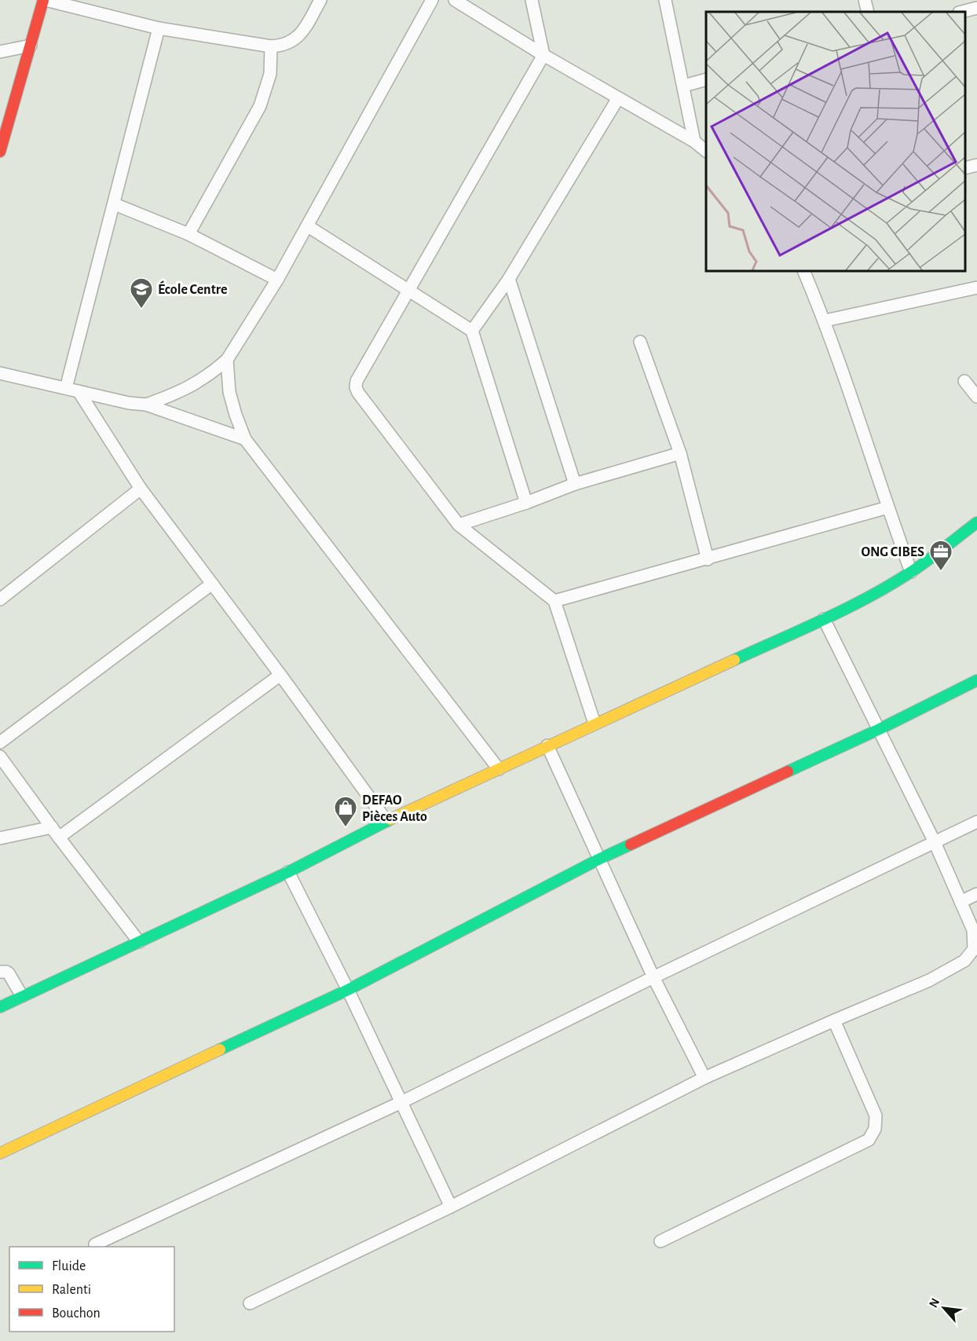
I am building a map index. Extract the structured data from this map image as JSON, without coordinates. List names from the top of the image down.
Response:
{
  "places": {
    "school or university": ["École Centre"],
    "office": ["ONG CIBES"],
    "shop": ["DEFAO Pièces Auto"]
  },
  "legend": ["Fluide", "Ralenti", "Bouchon"],
  "north": "top left"
}
